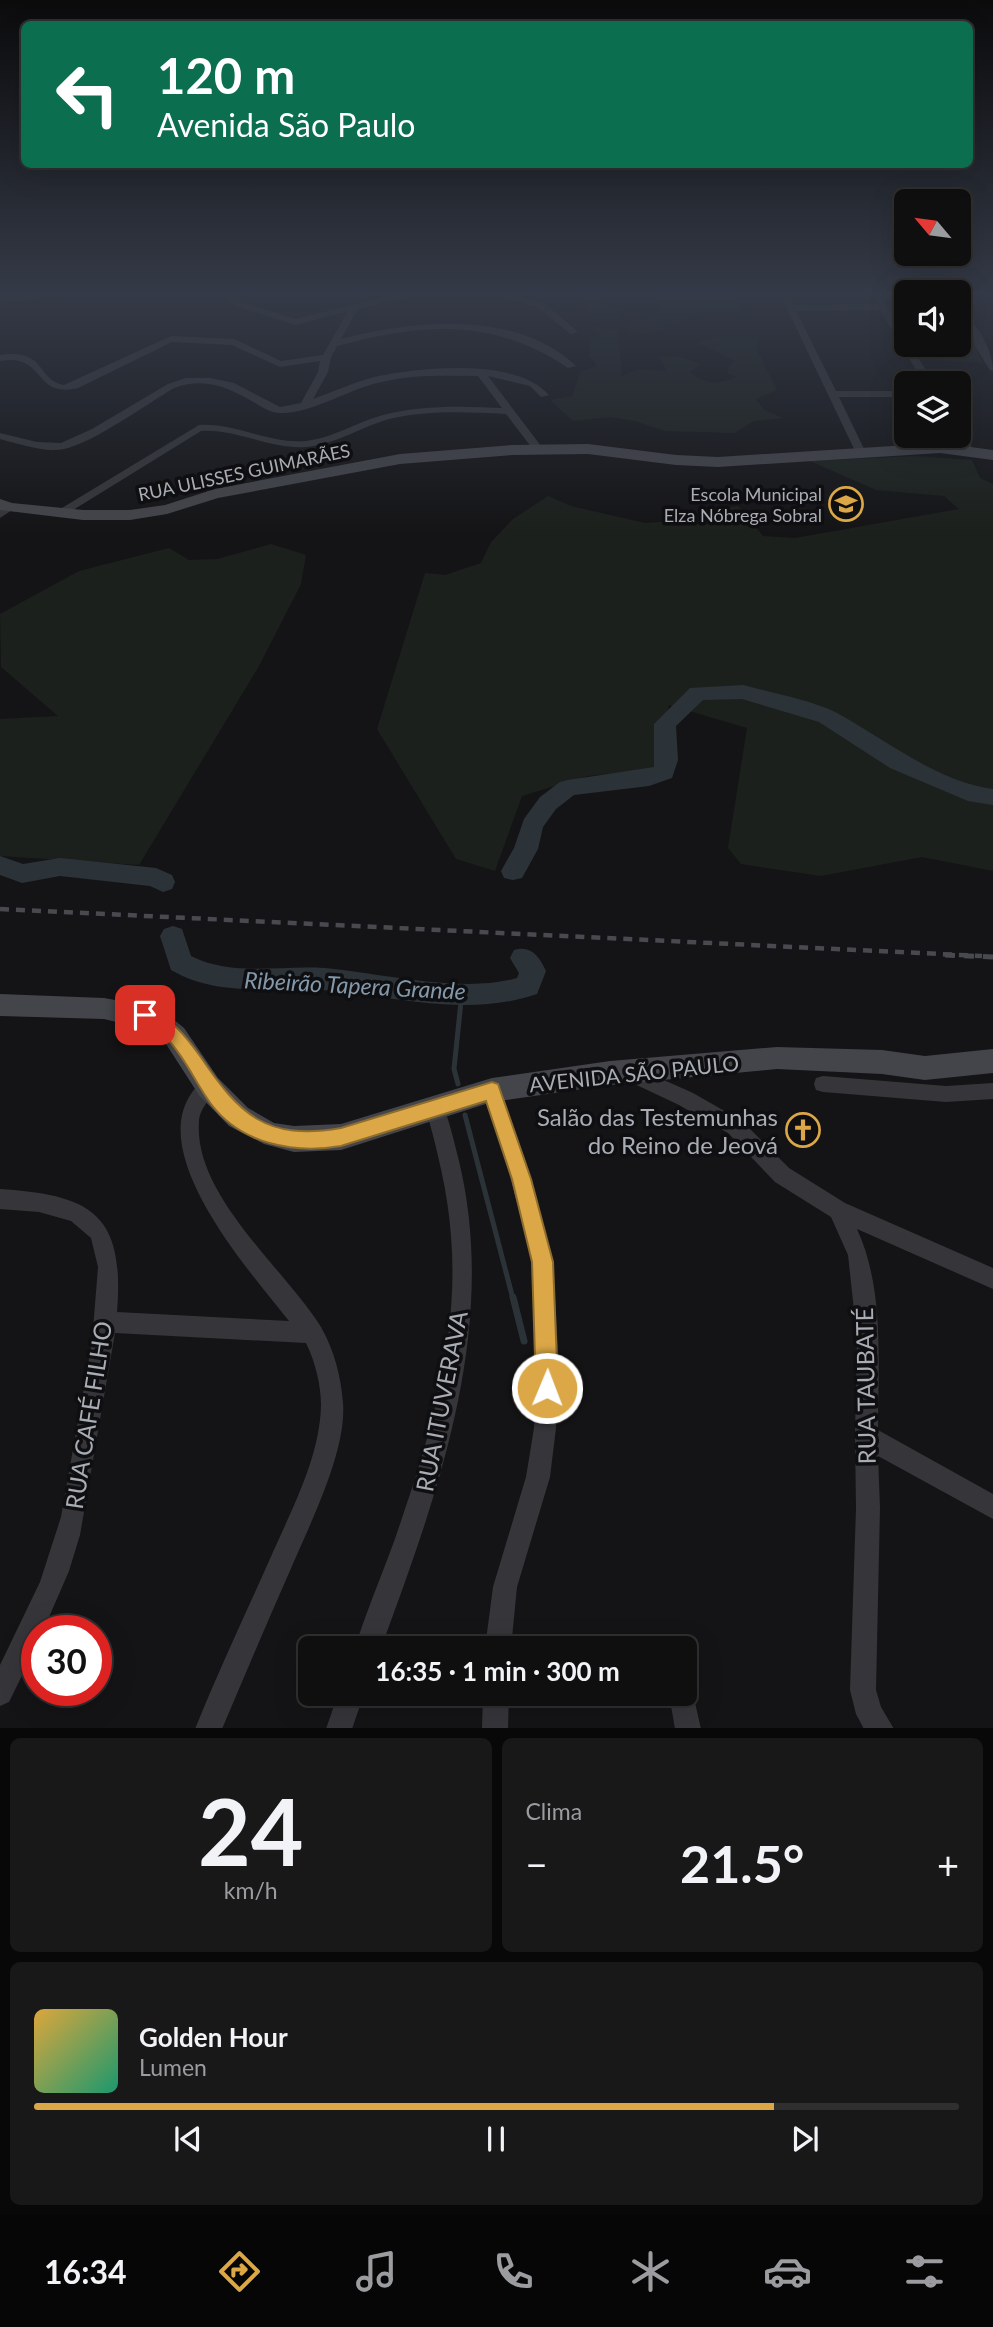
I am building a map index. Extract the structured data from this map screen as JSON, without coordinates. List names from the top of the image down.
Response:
{
  "streets": {
    "main road": ["RUA ULISSES GUIMARÃES", "AVENIDA SÃO PAULO"],
    "street": ["RUA TAUBATÉ", "RUA ITUVERAVA", "RUA CAFÉ FILHO"]
  },
  "crossings": [
    ["AVENIDA SÃO PAULO", "RUA ITUVERAVA"]
  ],
  "water": ["Ribeirão Tapera Grande"],
  "places": {
    "school or university": ["Escola Municipal Elza Nóbrega Sobral"],
    "church": ["Salão das Testemunhas do Reino de Jeová"]
  },
  "north": "top left",
  "page": {
    "turn": ["120 m", "Avenida São Paulo"],
    "limit": "30",
    "trip": "16:35 · 1 min · 300 m",
    "tile": [
      ["24", "km/h"],
      "Clima"
    ],
    "heat": ["−", "21.5°", "+"],
    "song": ["Golden Hour", "Lumen"],
    "tabs": "16:34"
  }
}
